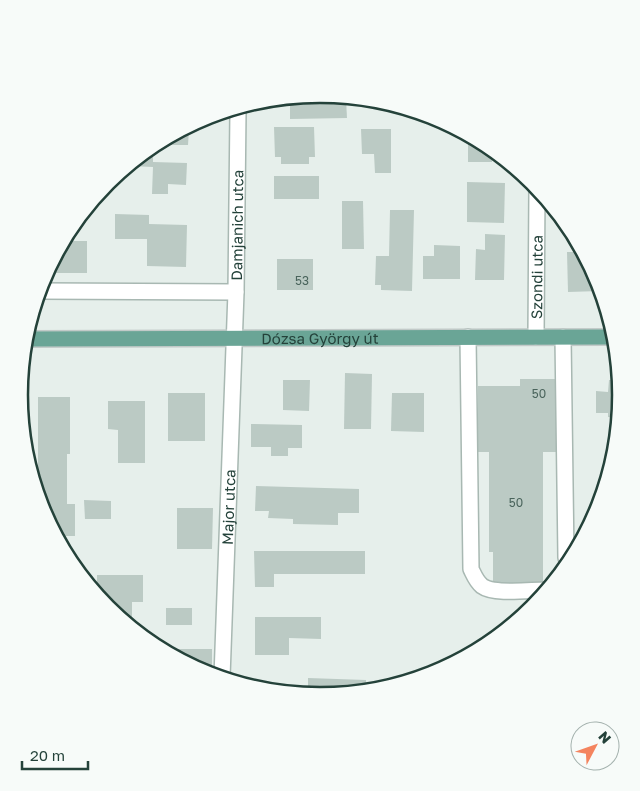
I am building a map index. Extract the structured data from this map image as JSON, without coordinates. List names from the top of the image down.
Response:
{
  "streets": {
    "main road": ["Dózsa György út"],
    "street": ["Damjanich utca", "Szondi utca", "Major utca"]
  },
  "crossings": [
    ["Damjanich utca", "Dózsa György út"],
    ["Damjanich utca", "Major utca"],
    ["Szondi utca", "Dózsa György út"],
    ["Dózsa György út", "Major utca"]
  ],
  "house_numbers": ["53", "50", "50"],
  "scale_bar": "20 m",
  "north": "top right"
}
